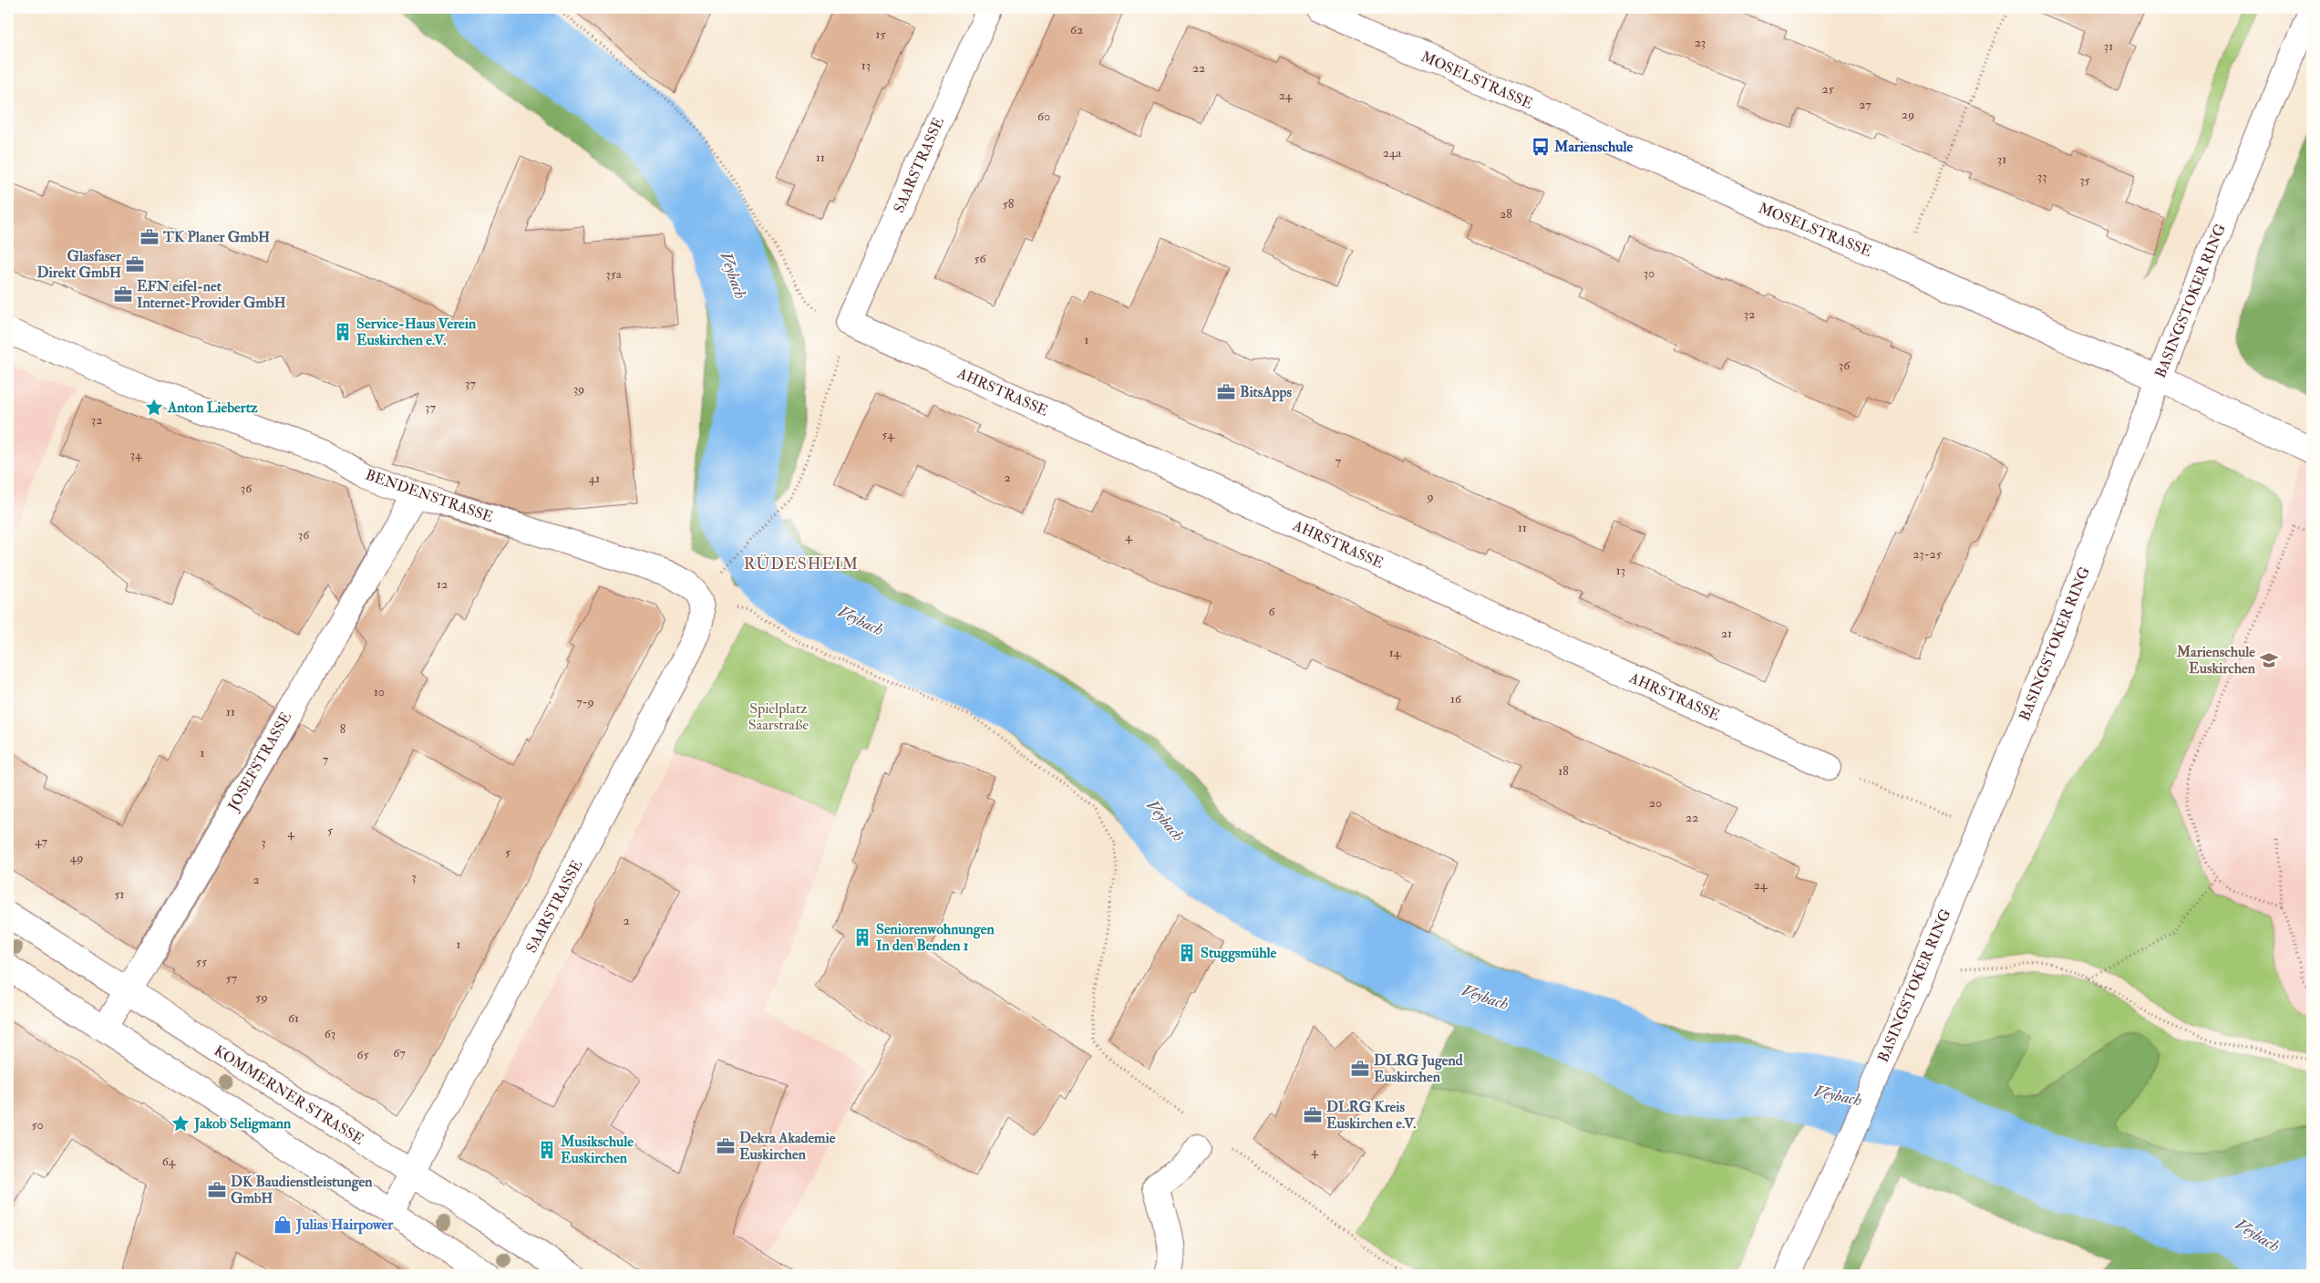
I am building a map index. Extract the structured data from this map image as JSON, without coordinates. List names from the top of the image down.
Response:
{
  "streets": {
    "street": [
      "MOSELSTRASSE",
      "SAARSTRASSE",
      "BASINGSTOKER RING",
      "AHRSTRASSE",
      "BENDENSTRASSE",
      "JOSEFSTRASSE",
      "KOMMERNER STRASSE"
    ]
  },
  "crossings": [
    ["MOSELSTRASSE", "BASINGSTOKER RING"],
    ["SAARSTRASSE", "AHRSTRASSE"],
    ["SAARSTRASSE", "BENDENSTRASSE"],
    ["SAARSTRASSE", "KOMMERNER STRASSE"],
    ["BENDENSTRASSE", "JOSEFSTRASSE"],
    ["JOSEFSTRASSE", "KOMMERNER STRASSE"]
  ],
  "districts": ["RÜDESHEIM"],
  "water": ["Veybach"],
  "parks": ["Spielplatz Saarstraße"],
  "places": {
    "bus stop": ["Marienschule"],
    "office": [
      "TK Planer GmbH",
      "Glasfaser Direkt GmbH",
      "EFN eifel-net Internet-Provider GmbH",
      "BitsApps",
      "DLRG Jugend Euskirchen",
      "DLRG Kreis Euskirchen e.V.",
      "Dekra Akademie Euskirchen",
      "DK Baudienstleistungen GmbH"
    ],
    "building": [
      "Service-Haus Verein Euskirchen e.V.",
      "Seniorenwohnungen In den Benden 1",
      "Stuggsmühle",
      "Musikschule Euskirchen"
    ],
    "place": ["Anton Liebertz", "Jakob Seligmann"],
    "school or university": ["Marienschule Euskirchen"],
    "shop": ["Julias Hairpower"]
  },
  "house_numbers": [
    "62",
    "15",
    "23",
    "31",
    "13",
    "22",
    "25",
    "24",
    "27",
    "29",
    "60",
    "24a",
    "11",
    "31",
    "33",
    "35",
    "58",
    "28",
    "56",
    "30",
    "35a",
    "32",
    "1",
    "36",
    "37",
    "39",
    "37",
    "32",
    "54",
    "34",
    "7",
    "2",
    "41",
    "36",
    "9",
    "11",
    "36",
    "4",
    "23-25",
    "13",
    "12",
    "6",
    "21",
    "14",
    "10",
    "16",
    "7-9",
    "11",
    "8",
    "1",
    "7",
    "18",
    "20",
    "22",
    "5",
    "4",
    "47",
    "3",
    "5",
    "49",
    "3",
    "2",
    "24",
    "51",
    "2",
    "1",
    "55",
    "57",
    "59",
    "61",
    "63",
    "67",
    "65",
    "50",
    "4",
    "64"
  ]
}
